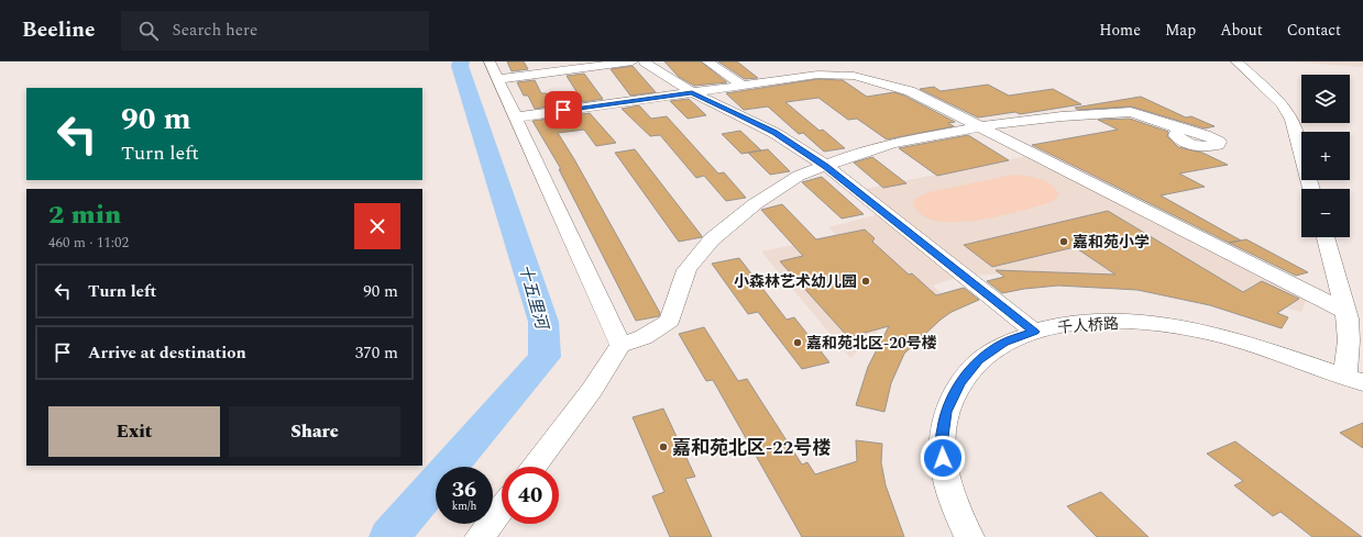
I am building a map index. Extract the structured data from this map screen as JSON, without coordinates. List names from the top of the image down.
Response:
{
  "streets": {
    "street": ["千人桥路"]
  },
  "water": ["十五里河"],
  "places": [
    "嘉和苑小学",
    "小森林艺术幼儿园",
    "嘉和苑北区-20号楼",
    "嘉和苑北区-22号楼"
  ],
  "page": {
    "header": "Beeline",
    "search": "Search here",
    "nav": [
      "Home",
      "Map",
      "About",
      "Contact"
    ],
    "map_buttons": ["+", "−"],
    "turn": ["90 m", "Turn left"],
    "heading": ["2 min", "460 m · 11:02"],
    "list": [
      {
        "name": "Turn left",
        "value": "90 m"
      },
      {
        "name": "Arrive at destination",
        "value": "370 m"
      }
    ],
    "buttons": ["Exit", "Share"],
    "speed": "36 km/h",
    "limit": "40"
  }
}
